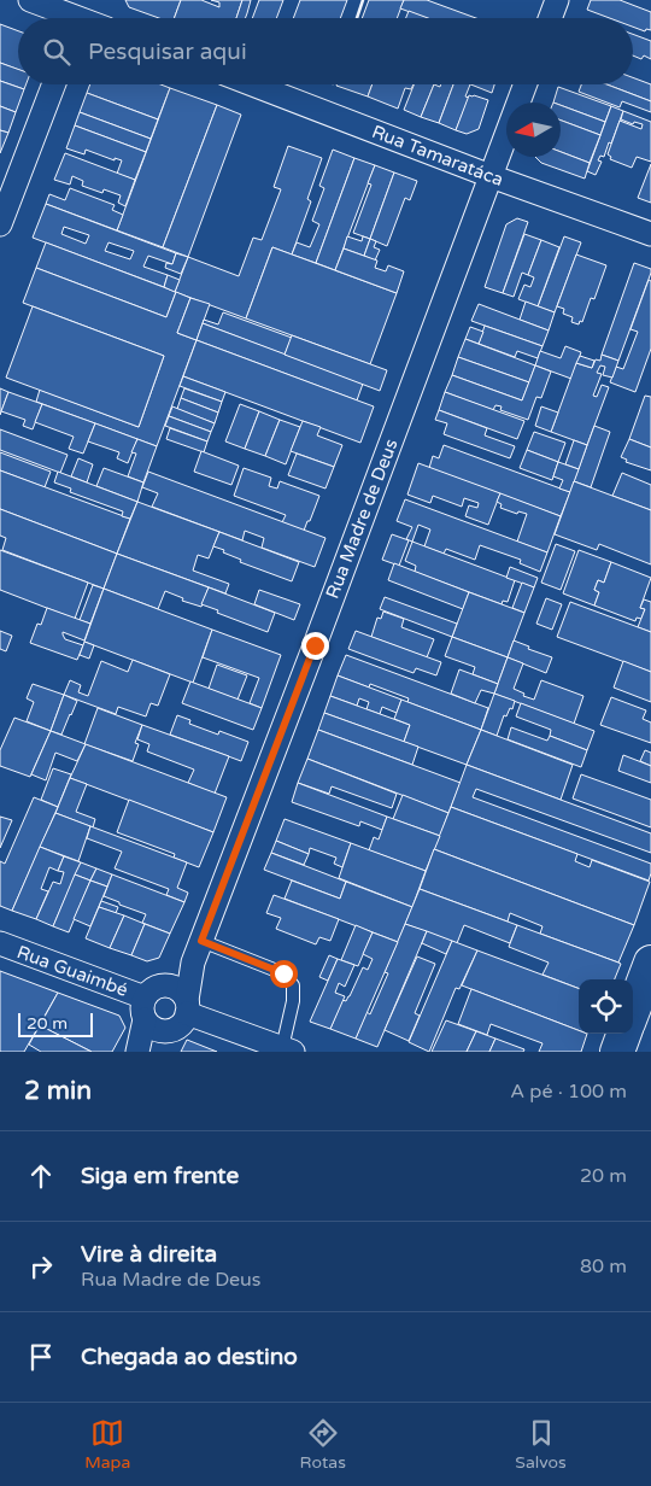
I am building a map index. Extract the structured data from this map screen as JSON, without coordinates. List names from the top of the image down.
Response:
{
  "streets": {
    "street": ["Rua Tamaratáca", "Rua Madre de Deus", "Rua Guaimbé"]
  },
  "crossings": [
    ["Rua Tamaratáca", "Rua Madre de Deus"],
    ["Rua Madre de Deus", "Rua Guaimbé"]
  ],
  "scale_bar": "20 m",
  "north": "left",
  "page": {
    "search": "Pesquisar aqui",
    "scale": "20 m",
    "heading": ["2 min", "A pé · 100 m"],
    "list": [
      ["Siga em frente", "20 m"],
      ["Vire à direita", "Rua Madre de Deus", "80 m"],
      "Chegada ao destino"
    ],
    "nav": ["Mapa", "Rotas", "Salvos"]
  }
}
